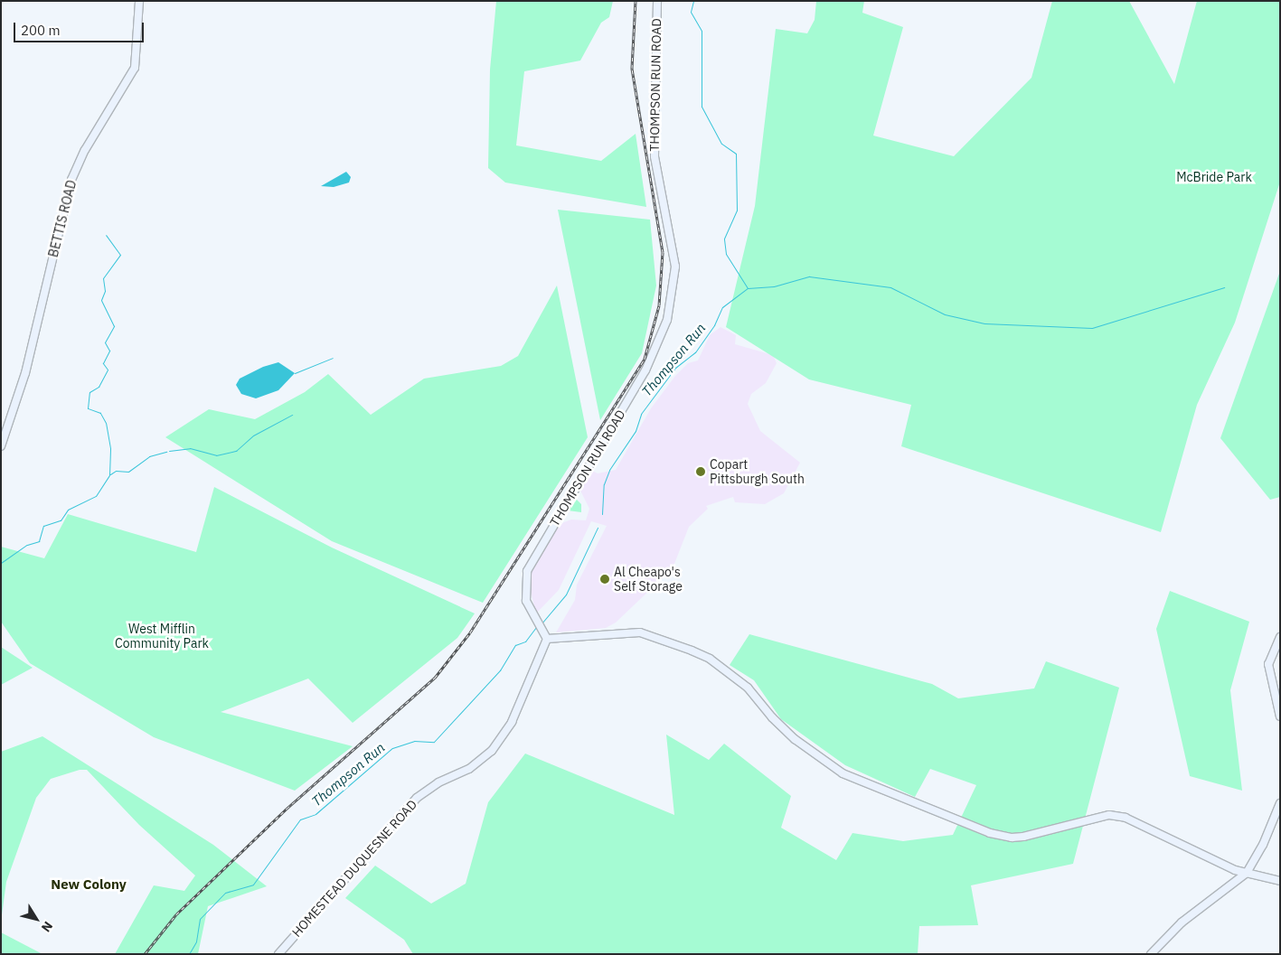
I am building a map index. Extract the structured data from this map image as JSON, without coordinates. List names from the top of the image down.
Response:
{
  "streets": {
    "street": ["THOMPSON RUN ROAD", "BETTIS ROAD", "HOMESTEAD DUQUESNE ROAD"]
  },
  "crossings": [
    ["THOMPSON RUN ROAD", "HOMESTEAD DUQUESNE ROAD"]
  ],
  "districts": ["New Colony"],
  "water": ["Thompson Run"],
  "parks": ["McBride Park", "West Mifflin Community Park"],
  "places": ["Copart Pittsburgh South", "Al Cheapo's Self Storage"],
  "scale_bar": "200 m",
  "north": "bottom right"
}
